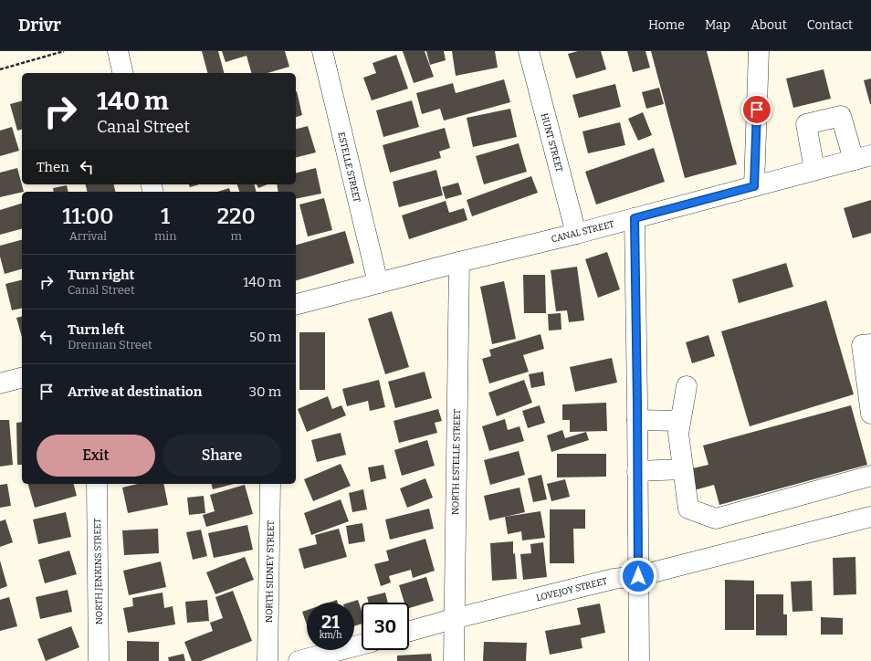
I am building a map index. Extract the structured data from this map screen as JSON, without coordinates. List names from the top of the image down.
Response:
{
  "streets": {
    "street": [
      "HUNT STREET",
      "ESTELLE STREET",
      "CANAL STREET",
      "NORTH ESTELLE STREET",
      "NORTH JENKINS STREET",
      "NORTH SIDNEY STREET",
      "LOVEJOY STREET"
    ]
  },
  "crossings": [
    ["HUNT STREET", "CANAL STREET"],
    ["ESTELLE STREET", "CANAL STREET"],
    ["CANAL STREET", "NORTH ESTELLE STREET"],
    ["NORTH ESTELLE STREET", "LOVEJOY STREET"]
  ],
  "page": {
    "header": "Drivr",
    "nav": [
      "Home",
      "Map",
      "About",
      "Contact"
    ],
    "turn": ["140 m", "Canal Street"],
    "then": "Then",
    "eta": [
      "11:00",
      "Arrival",
      "1",
      "min",
      "220",
      "m"
    ],
    "list": [
      {
        "name": "Turn right",
        "note": "Canal Street",
        "value": "140 m"
      },
      {
        "name": "Turn left",
        "note": "Drennan Street",
        "value": "50 m"
      },
      {
        "name": "Arrive at destination",
        "value": "30 m"
      }
    ],
    "buttons": ["Exit", "Share"],
    "speed": "21 km/h",
    "limit": "30"
  }
}
